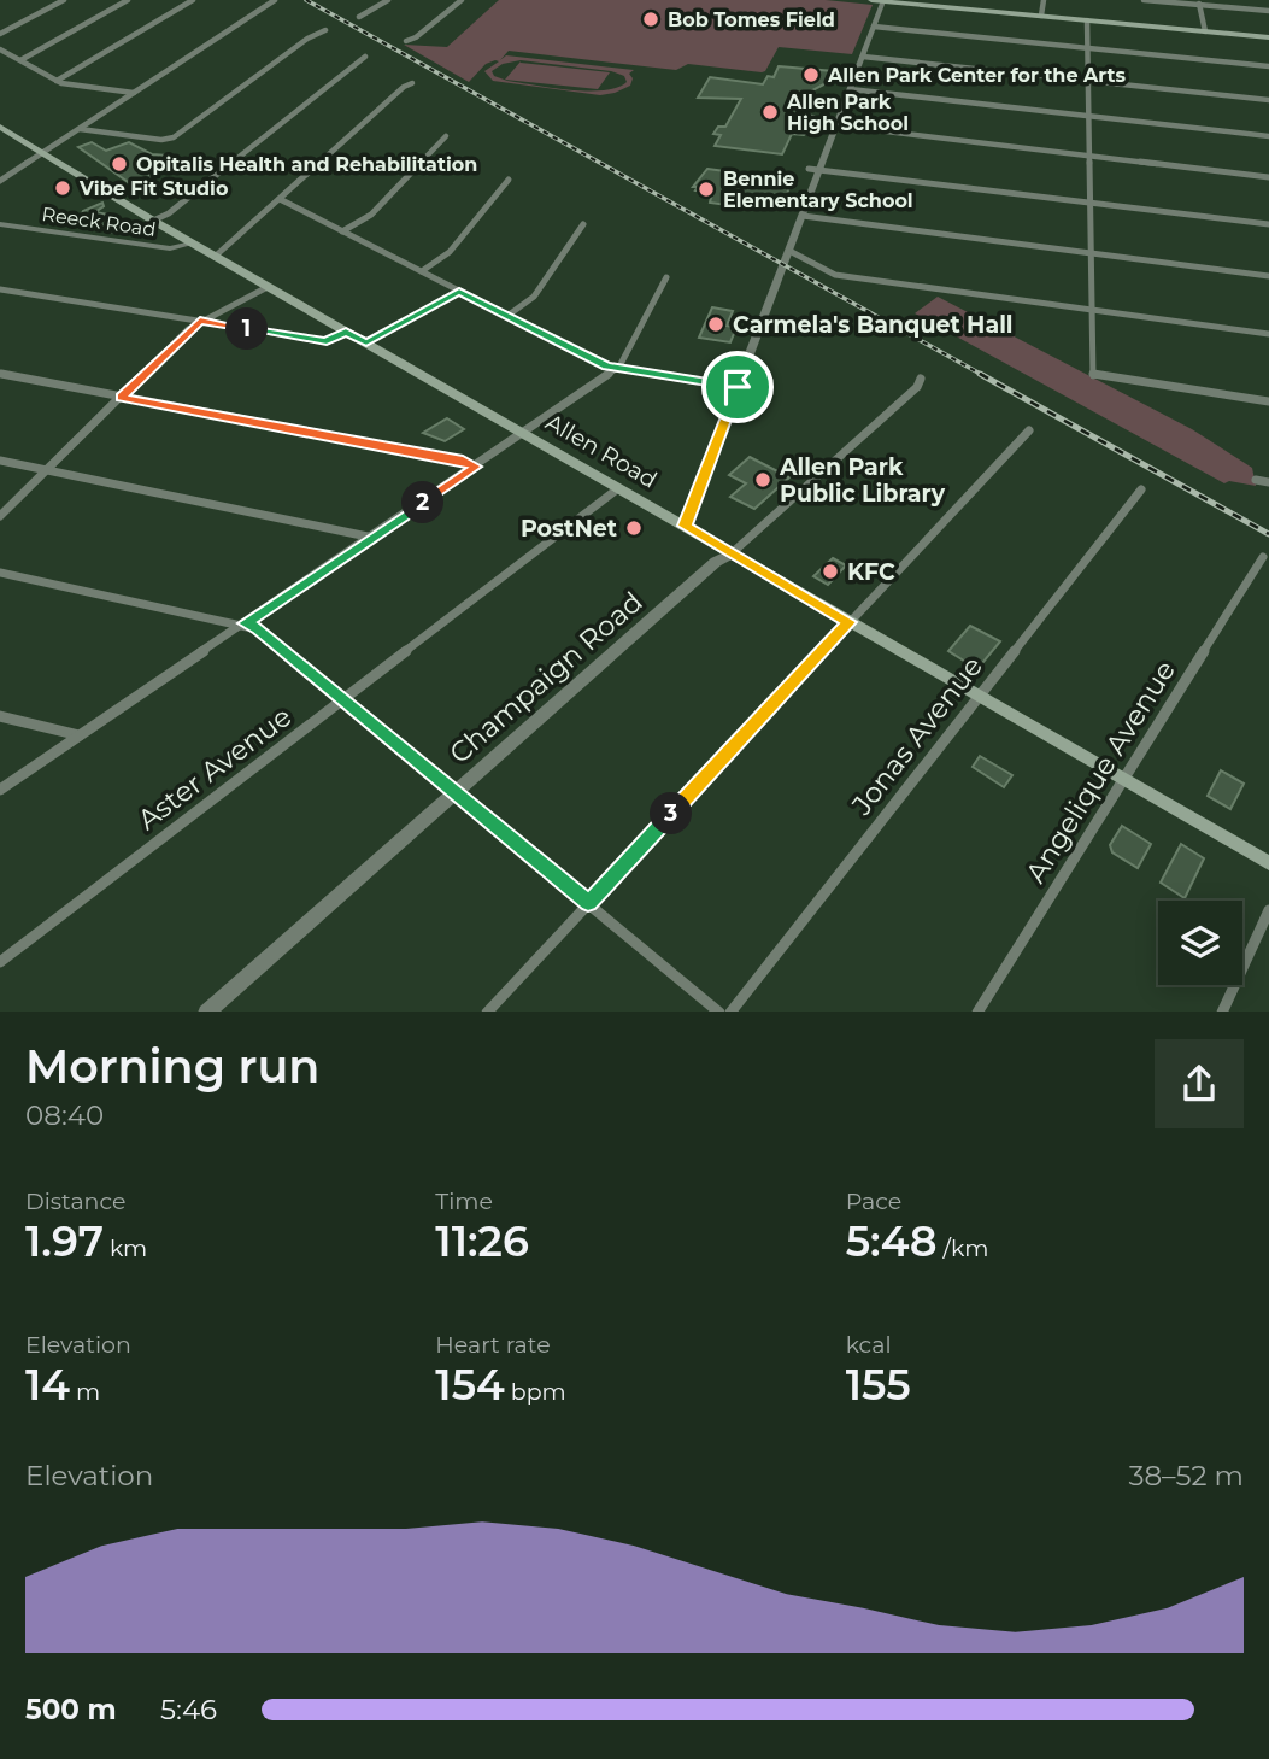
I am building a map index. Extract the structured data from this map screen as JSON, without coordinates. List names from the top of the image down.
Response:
{
  "streets": {
    "main road": ["Allen Road"],
    "street": [
      "Reeck Road",
      "Champaign Road",
      "Jonas Avenue",
      "Aster Avenue",
      "Angelique Avenue"
    ]
  },
  "crossings": [
    ["Reeck Road", "Allen Road"],
    ["Allen Road", "Champaign Road"],
    ["Allen Road", "Jonas Avenue"],
    ["Allen Road", "Aster Avenue"],
    ["Allen Road", "Angelique Avenue"]
  ],
  "places": [
    "Bob Tomes Field",
    "Allen Park Center for the Arts",
    "Allen Park High School",
    "Opitalis Health and Rehabilitation",
    "Vibe Fit Studio",
    "Bennie Elementary School",
    "Carmela's Banquet Hall",
    "Allen Park Public Library",
    "PostNet",
    "KFC"
  ],
  "page": {
    "pins": ["1", "2", "3"],
    "heading": ["Morning run", "08:40"],
    "stats": [
      ["Distance", "1.97 km"],
      ["Time", "11:26"],
      ["Pace", "5:48 /km"],
      ["Elevation", "14 m"],
      ["Heart rate", "154 bpm"],
      ["kcal", "155"]
    ],
    "chart": ["Elevation", "38–52 m"],
    "list": [
      {
        "name": "500 m",
        "note": "5:46"
      }
    ]
  }
}
